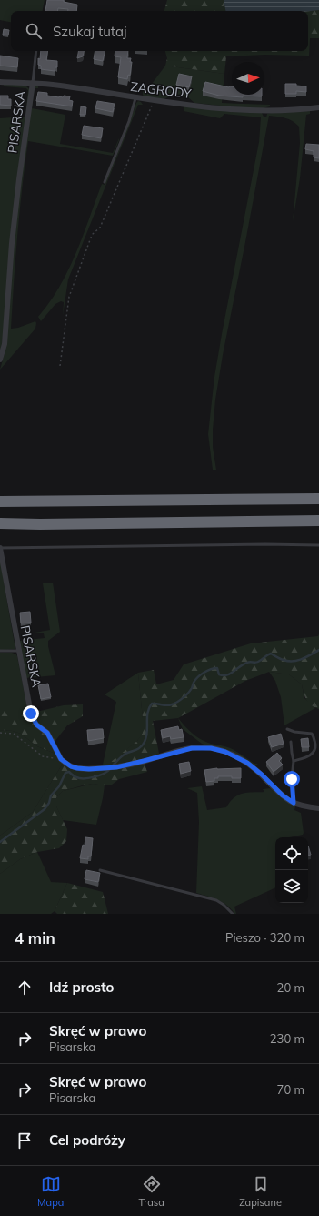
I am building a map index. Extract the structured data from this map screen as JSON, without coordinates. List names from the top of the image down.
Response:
{
  "streets": {
    "street": ["ZAGRODY", "PISARSKA"]
  },
  "crossings": [
    ["ZAGRODY", "PISARSKA"]
  ],
  "north": "right",
  "page": {
    "search": "Szukaj tutaj",
    "heading": ["4 min", "Pieszo · 320 m"],
    "list": [
      ["Idź prosto", "20 m"],
      ["Skręć w prawo", "Pisarska", "230 m"],
      ["Skręć w prawo", "Pisarska", "70 m"],
      "Cel podróży"
    ],
    "nav": ["Mapa", "Trasa", "Zapisane"]
  }
}
